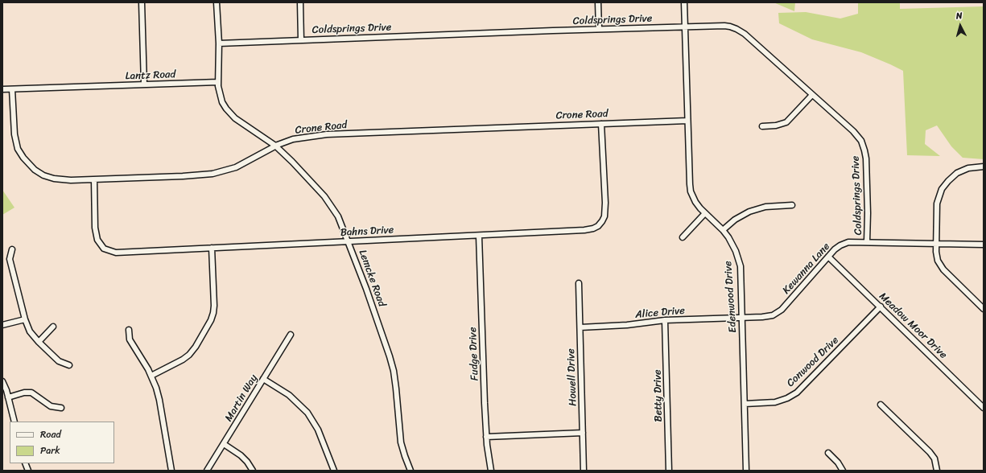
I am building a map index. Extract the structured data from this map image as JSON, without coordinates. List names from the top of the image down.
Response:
{
  "streets": {
    "street": [
      "Coldsprings Drive",
      "Lantz Road",
      "Crone Road",
      "Bahns Drive",
      "Kewanna Lane",
      "Lemcke Road",
      "Edenwood Drive",
      "Alice Drive",
      "Meadow Moor Drive",
      "Fudge Drive",
      "Conwood Drive",
      "Howell Drive",
      "Betty Drive",
      "Martin Way"
    ]
  },
  "crossings": [
    ["Coldsprings Drive", "Kewanna Lane"],
    ["Coldsprings Drive", "Edenwood Drive"],
    ["Lantz Road", "Crone Road"],
    ["Lantz Road", "Lemcke Road"],
    ["Crone Road", "Bahns Drive"],
    ["Crone Road", "Lemcke Road"],
    ["Crone Road", "Edenwood Drive"],
    ["Bahns Drive", "Lemcke Road"],
    ["Bahns Drive", "Fudge Drive"],
    ["Kewanna Lane", "Edenwood Drive"],
    ["Kewanna Lane", "Alice Drive"],
    ["Kewanna Lane", "Meadow Moor Drive"],
    ["Edenwood Drive", "Alice Drive"],
    ["Edenwood Drive", "Conwood Drive"],
    ["Alice Drive", "Howell Drive"],
    ["Alice Drive", "Betty Drive"],
    ["Meadow Moor Drive", "Conwood Drive"]
  ],
  "legend": ["Road", "Park"],
  "north": "top"
}
